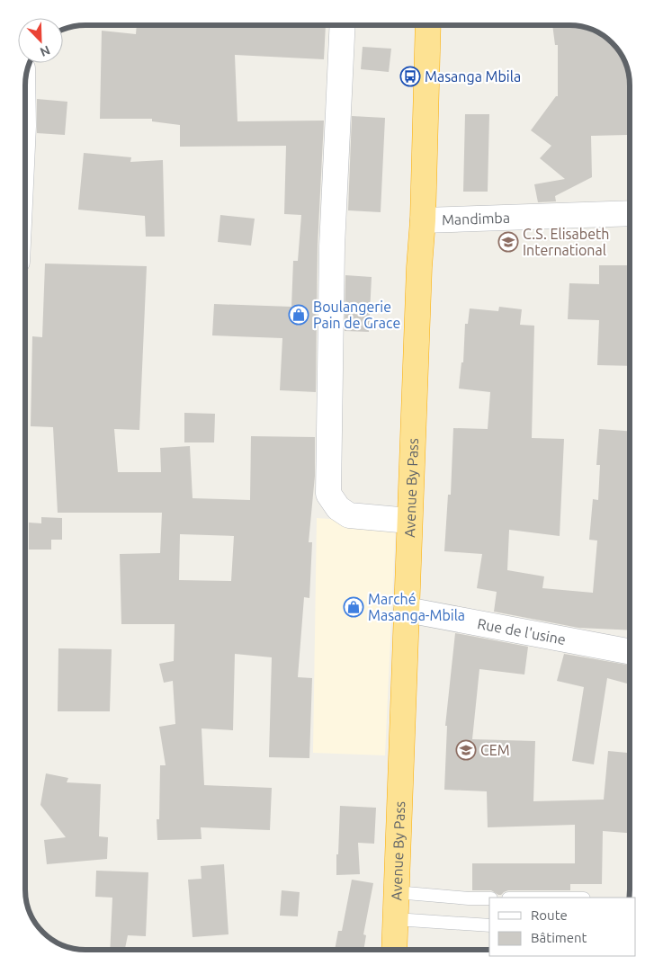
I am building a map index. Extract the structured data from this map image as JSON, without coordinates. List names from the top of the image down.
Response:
{
  "streets": {
    "highway": ["Avenue By Pass"],
    "street": ["Mandimba", "Rue de l'usine"]
  },
  "crossings": [
    ["Mandimba", "Avenue By Pass"],
    ["Avenue By Pass", "Rue de l'usine"]
  ],
  "places": {
    "bus stop": ["Masanga Mbila"],
    "school or university": ["C.S. Elisabeth International", "CEM"],
    "shop": ["Boulangerie Pain de Grace", "Marché Masanga-Mbila"]
  },
  "legend": ["Route", "Bâtiment"],
  "north": "bottom right"
}
